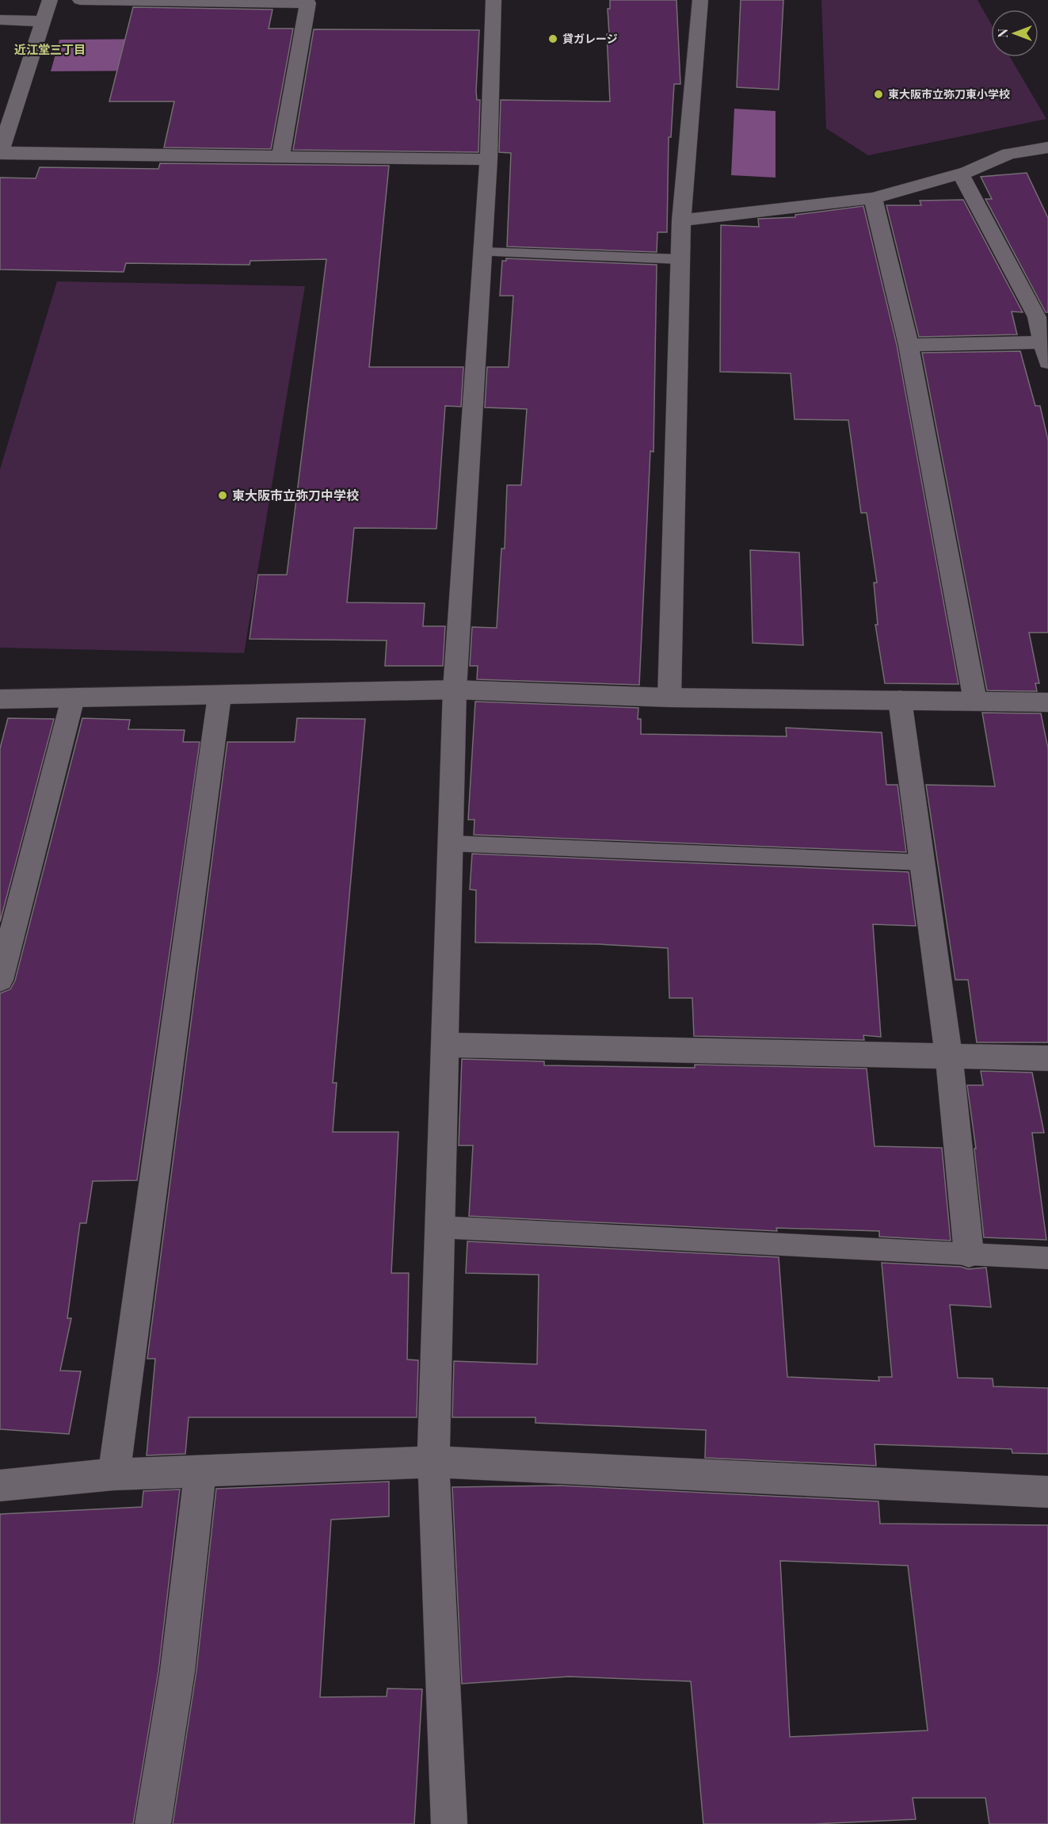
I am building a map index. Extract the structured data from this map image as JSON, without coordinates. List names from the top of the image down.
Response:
{
  "districts": ["近江堂三丁目"],
  "places": ["貸ガレージ", "東大阪市立弥刀東小学校", "東大阪市立弥刀中学校"],
  "north": "left"
}
